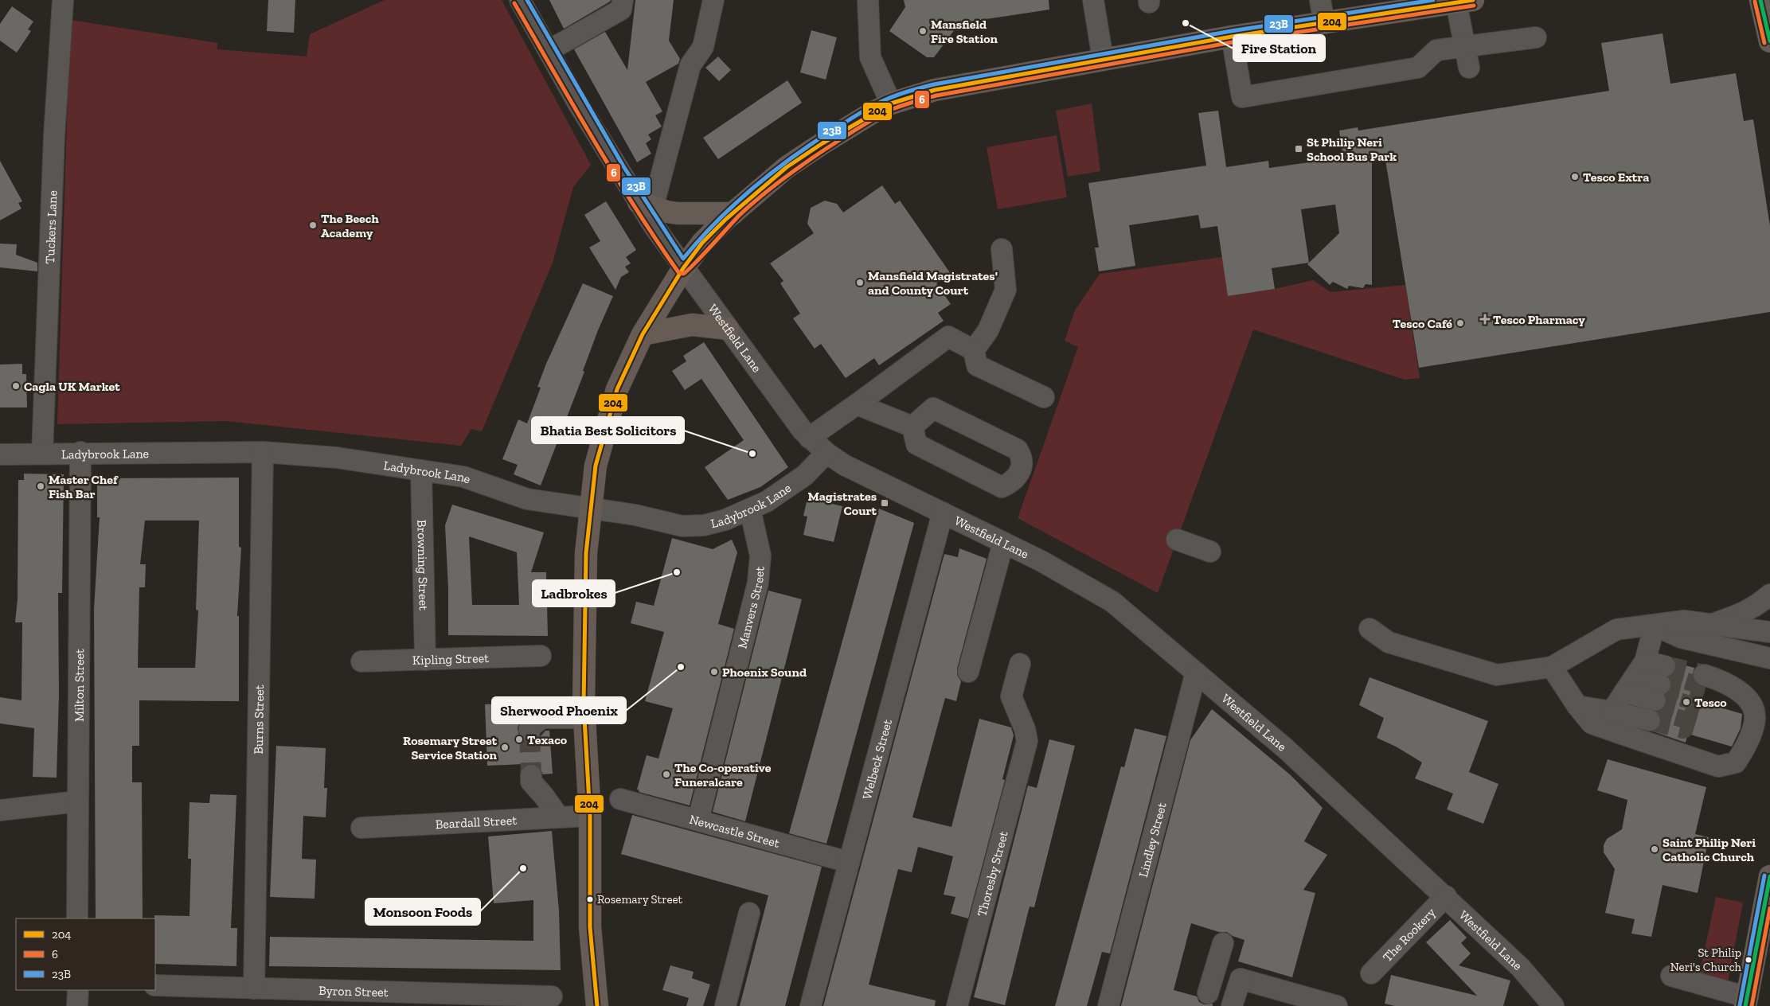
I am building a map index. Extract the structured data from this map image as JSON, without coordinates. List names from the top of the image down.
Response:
{
  "streets": {
    "street": [
      "Tuckers Lane",
      "Westfield Lane",
      "Ladybrook Lane",
      "Browning Street",
      "Manvers Street",
      "Kipling Street",
      "Milton Street",
      "Burns Street",
      "Welbeck Street",
      "Beardall Street",
      "Newcastle Street",
      "Lindley Street",
      "Thoresby Street",
      "The Rookery",
      "Byron Street"
    ]
  },
  "crossings": [
    ["Tuckers Lane", "Ladybrook Lane"],
    ["Westfield Lane", "Ladybrook Lane"],
    ["Westfield Lane", "Welbeck Street"],
    ["Westfield Lane", "Lindley Street"],
    ["Westfield Lane", "The Rookery"],
    ["Ladybrook Lane", "Browning Street"],
    ["Ladybrook Lane", "Manvers Street"],
    ["Ladybrook Lane", "Milton Street"],
    ["Ladybrook Lane", "Burns Street"],
    ["Browning Street", "Kipling Street"],
    ["Manvers Street", "Newcastle Street"],
    ["Burns Street", "Byron Street"],
    ["Welbeck Street", "Newcastle Street"]
  ],
  "places": {
    "other": [
      "Fire Station",
      "Mansfield Fire Station",
      "Tesco Extra",
      "The Beech Academy",
      "Mansfield Magistrates' and County Court",
      "Tesco Café",
      "Cagla UK Market",
      "Bhatia Best Solicitors",
      "Master Chef Fish Bar",
      "Ladbrokes",
      "Sherwood Phoenix",
      "Phoenix Sound",
      "Tesco",
      "Texaco",
      "Rosemary Street Service Station",
      "The Co-operative Funeralcare",
      "Saint Philip Neri Catholic Church",
      "Monsoon Foods",
      "Rosemary Street",
      "St Philip Neri's Church"
    ],
    "transit": ["St Philip Neri School Bus Park", "Magistrates Court"],
    "health": ["Tesco Pharmacy"]
  },
  "lines": ["transit line 204", "transit line 23B", "transit line 6"],
  "legend": ["204", "6", "23B"]
}
